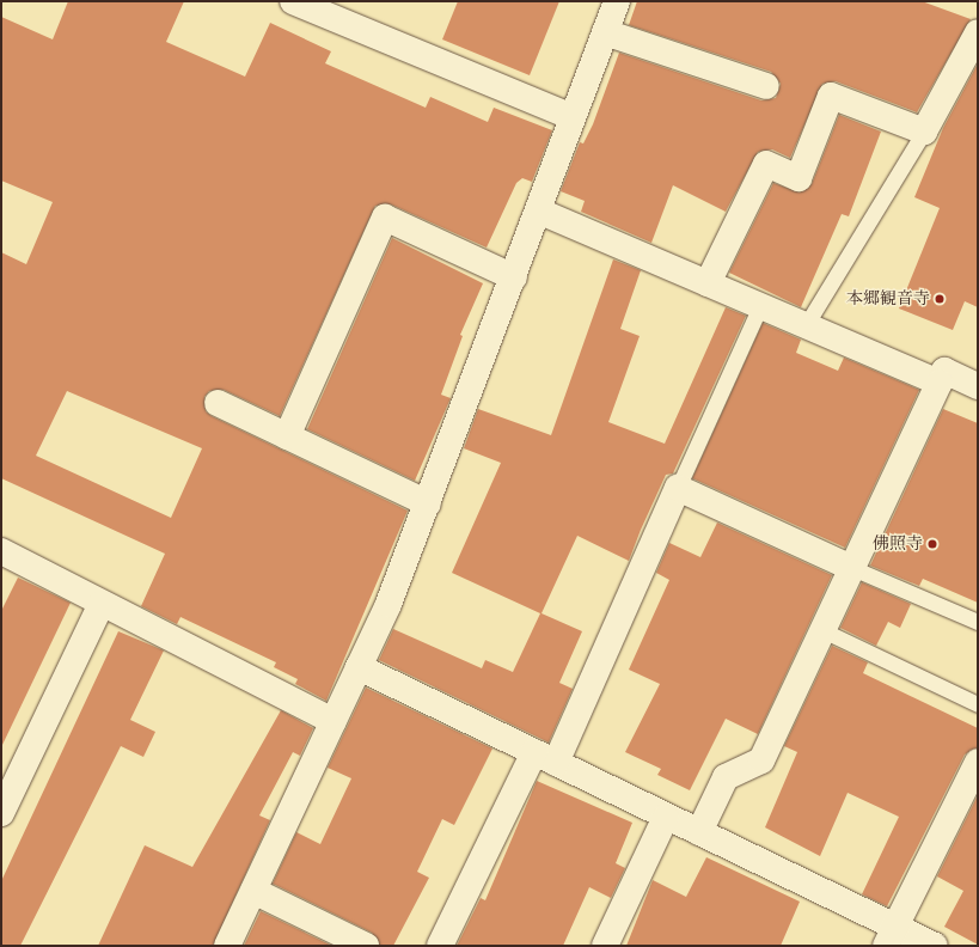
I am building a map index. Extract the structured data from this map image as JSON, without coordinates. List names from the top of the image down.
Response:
{
  "places": ["本郷観音寺", "佛照寺"]
}
